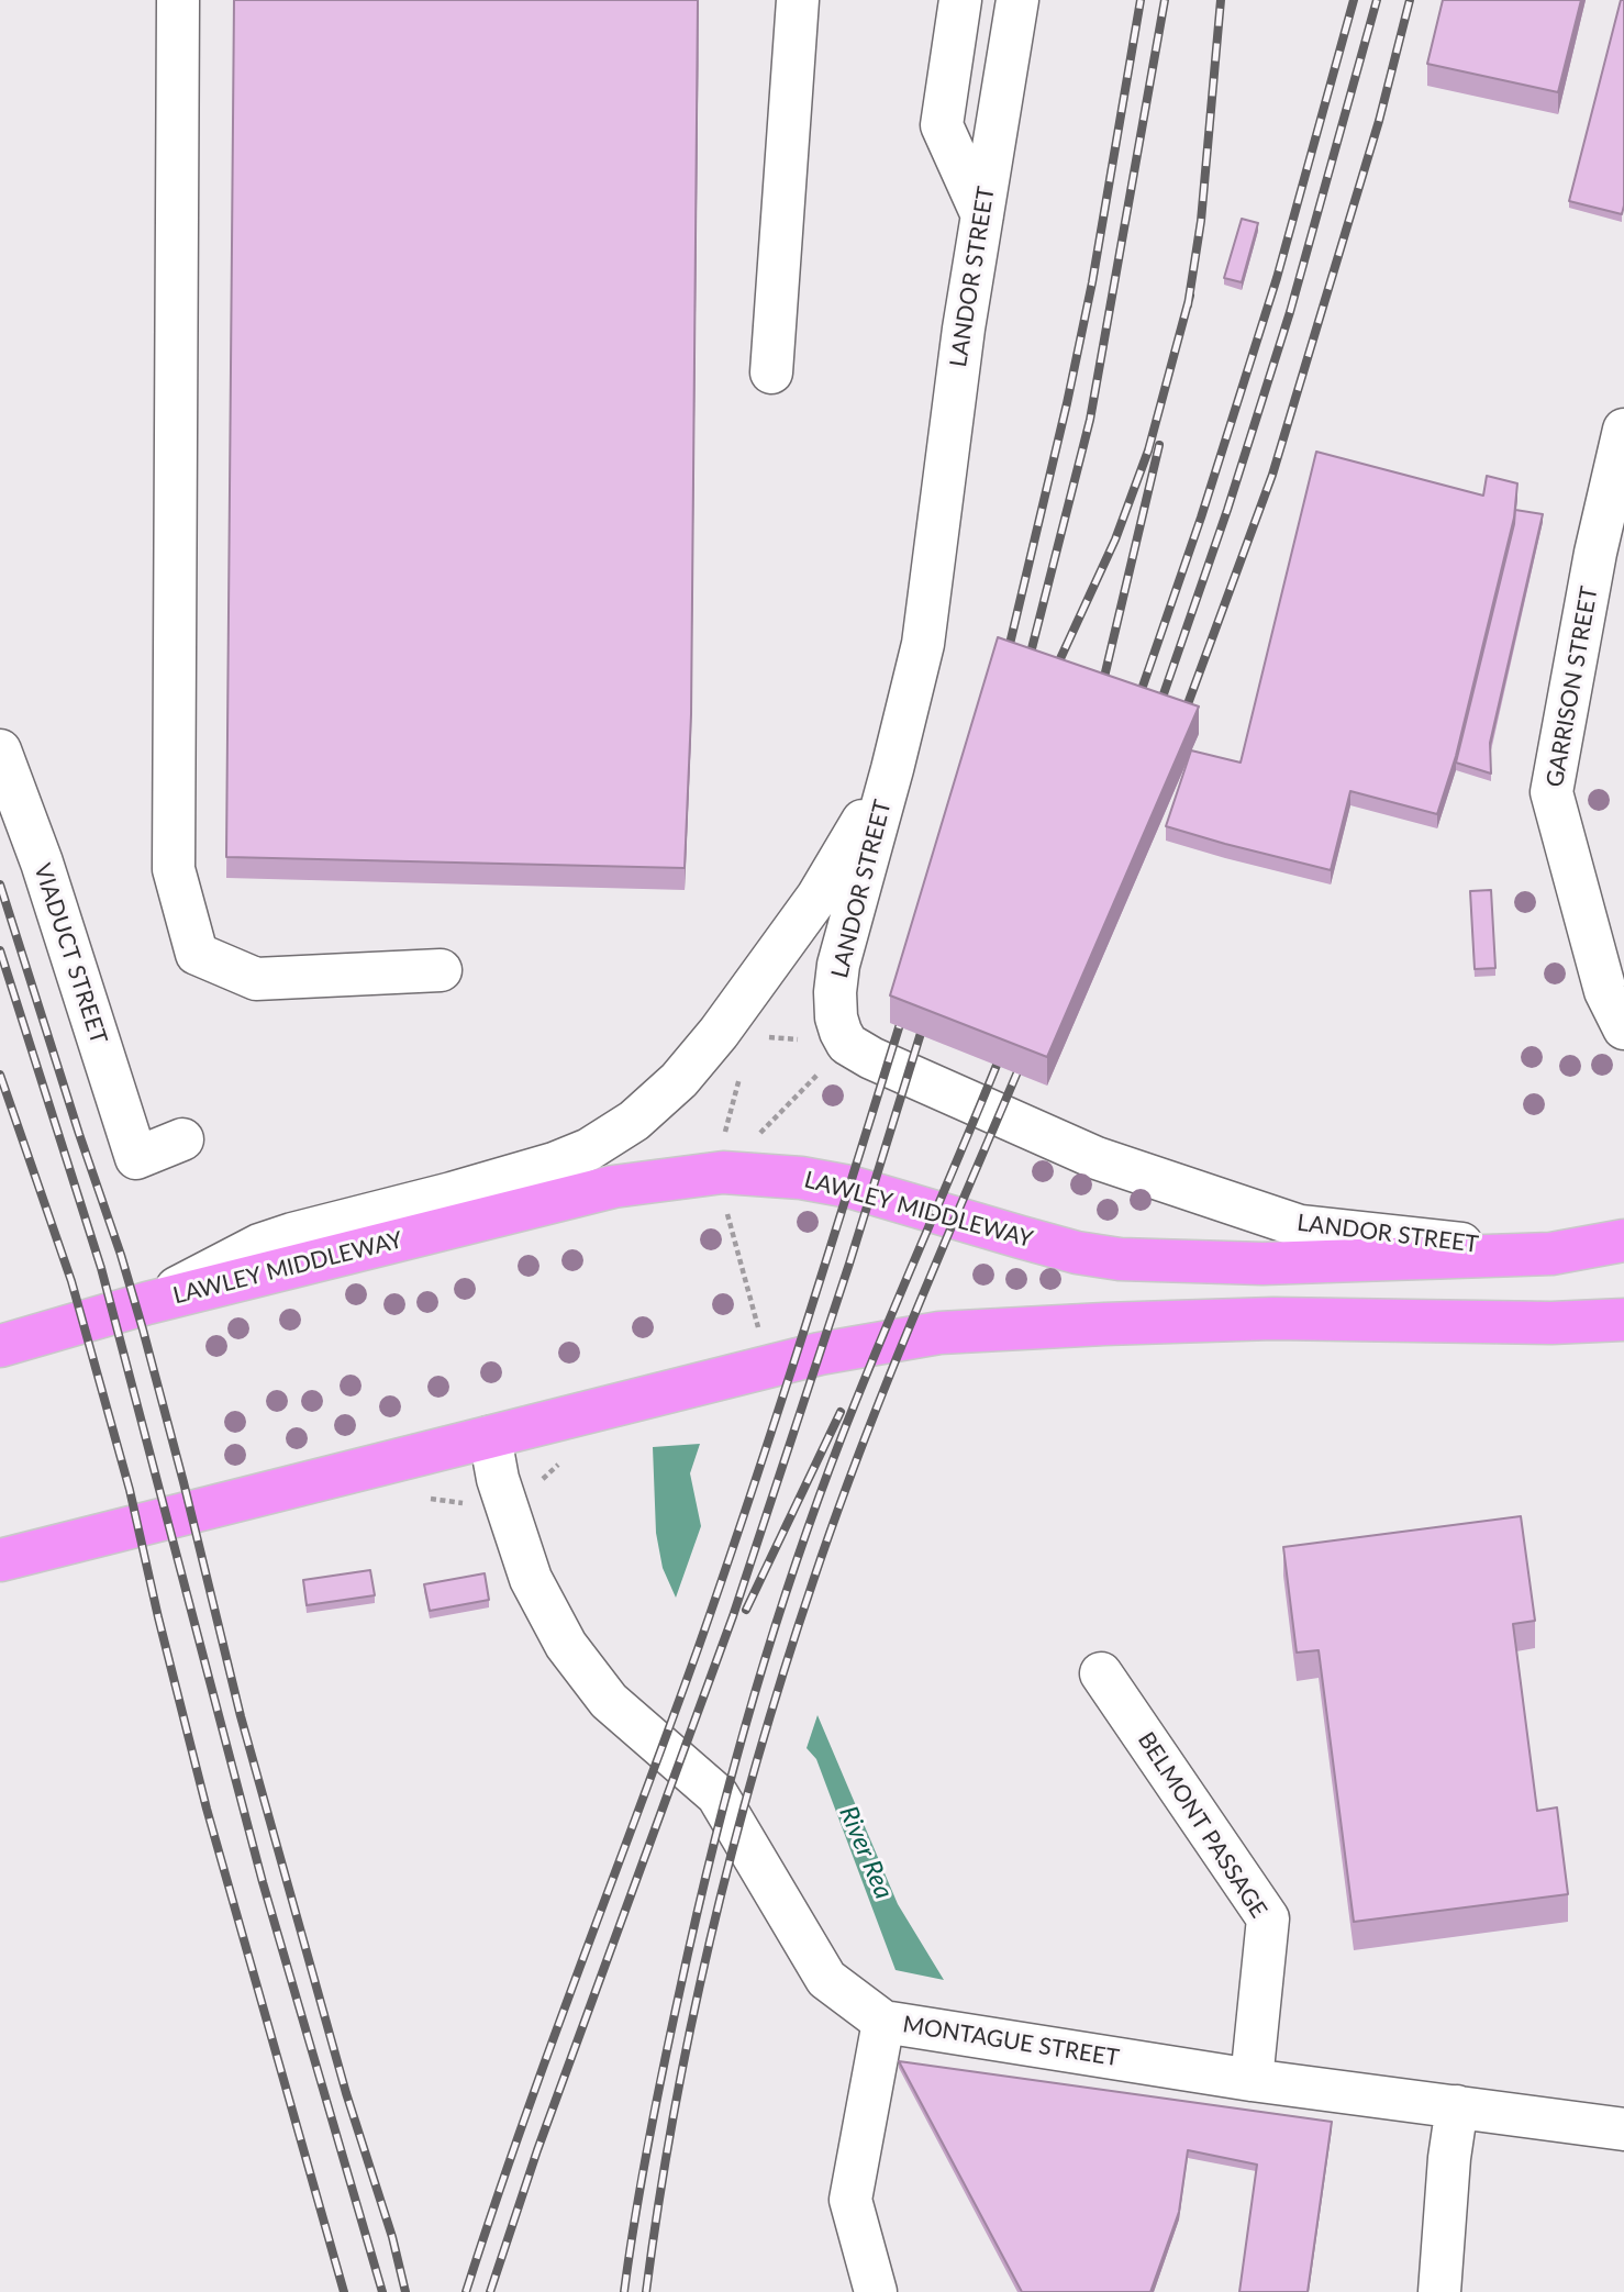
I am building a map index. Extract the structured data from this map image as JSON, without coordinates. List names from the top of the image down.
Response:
{
  "streets": {
    "highway": ["LAWLEY MIDDLEWAY"],
    "street": [
      "LANDOR STREET",
      "GARRISON STREET",
      "VIADUCT STREET",
      "BELMONT PASSAGE",
      "MONTAGUE STREET"
    ]
  },
  "crossings": [
    ["LANDOR STREET", "LAWLEY MIDDLEWAY"],
    ["BELMONT PASSAGE", "MONTAGUE STREET"]
  ],
  "water": ["River Rea"]
}
